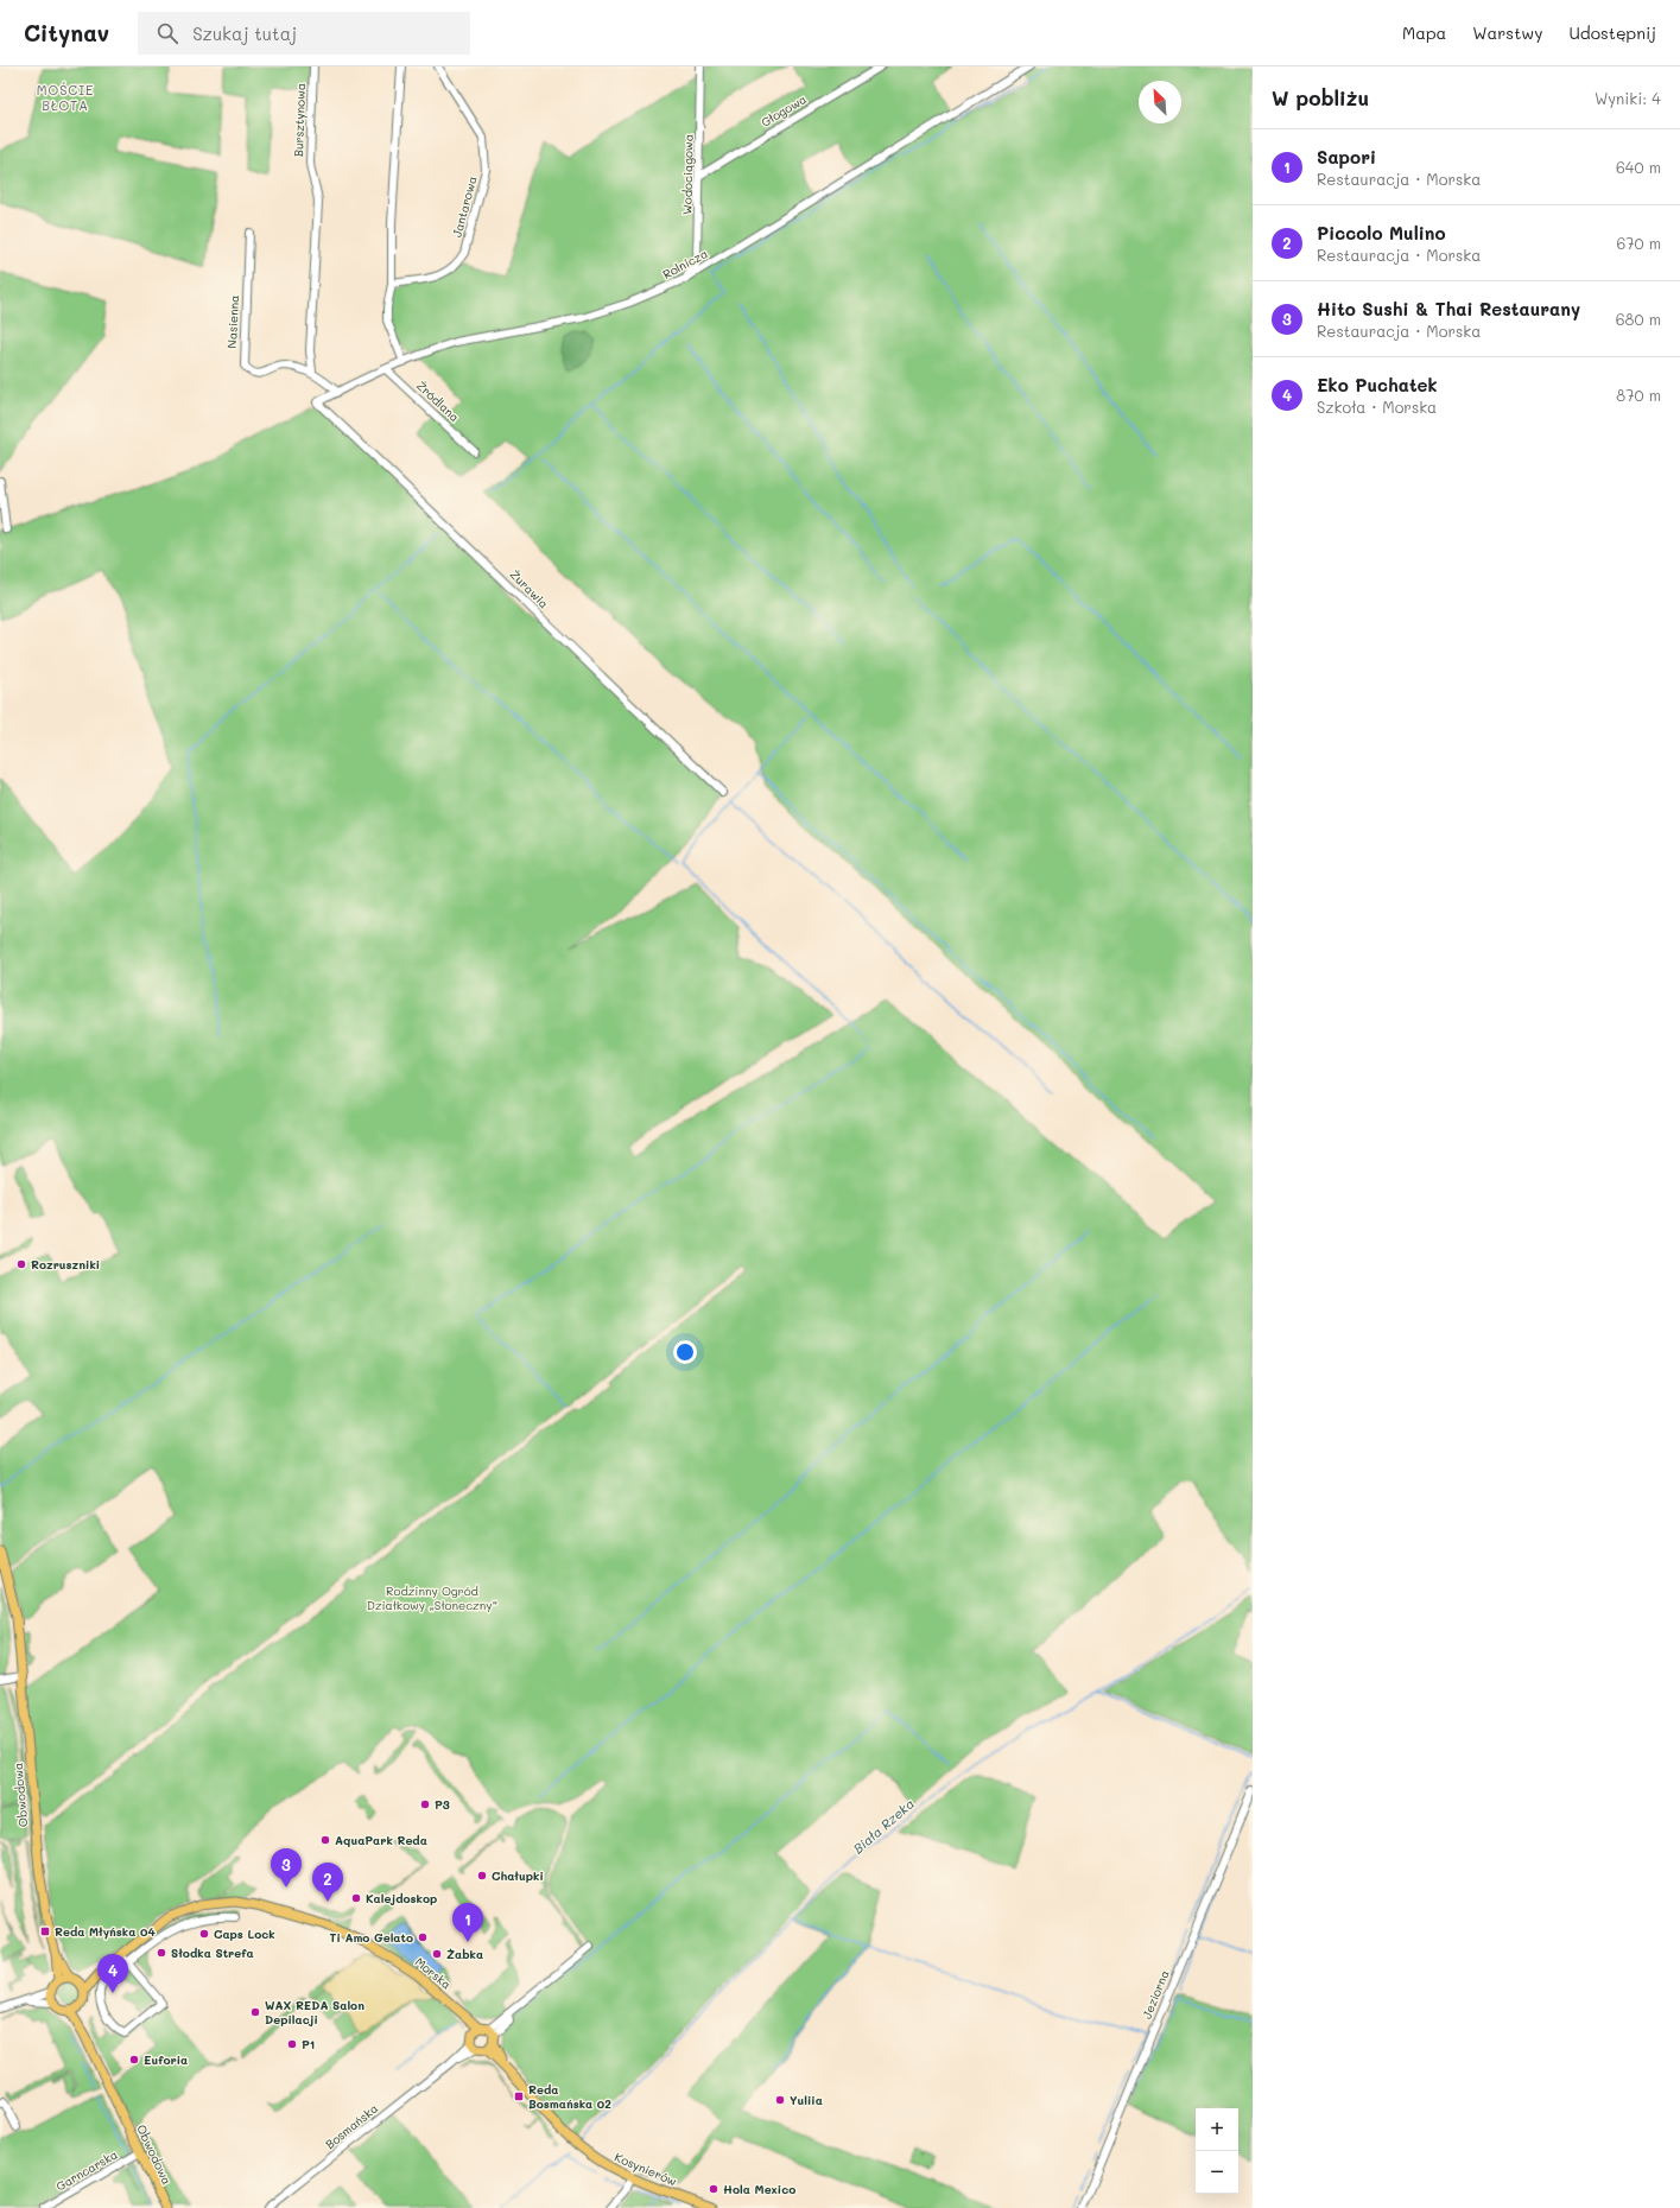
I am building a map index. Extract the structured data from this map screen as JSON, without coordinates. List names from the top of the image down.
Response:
{
  "streets": {
    "main road": ["Obwodowa", "Morska", "Kosynierów"],
    "street": [
      "Głogowa",
      "Bursztynowa",
      "Wodociągowa",
      "Jantarowa",
      "Rolnicza",
      "Nasienna",
      "Źródlana",
      "Żurawia",
      "Jeziorna",
      "Bosmańska",
      "Garncarska"
    ]
  },
  "crossings": [
    ["Głogowa", "Wodociągowa"],
    ["Bursztynowa", "Nasienna"],
    ["Wodociągowa", "Rolnicza"],
    ["Rolnicza", "Nasienna"],
    ["Rolnicza", "Źródlana"],
    ["Rolnicza", "Żurawia"],
    ["Obwodowa", "Morska"],
    ["Obwodowa", "Garncarska"]
  ],
  "districts": ["MOŚCIE BŁOTA"],
  "water": ["Biała Rzeka"],
  "parks": ["Rodzinny Ogród Działkowy „Słoneczny”"],
  "places": {
    "other": [
      "Rozruszniki",
      "P3",
      "AquaPark Reda",
      "Chałupki",
      "Kalejdoskop",
      "Caps Lock",
      "Ti Amo Gelato",
      "Słodka Strefa",
      "Żabka",
      "WAX REDA Salon Depilacji",
      "P1",
      "Euforia",
      "Yuliia",
      "Hola Mexico"
    ],
    "transit": ["Reda Młyńska 04", "Reda Bosmańska 02"]
  },
  "north": "top left",
  "page": {
    "header": "Citynav",
    "search": "Szukaj tutaj",
    "nav": ["Mapa", "Warstwy", "Udostępnij"],
    "heading": ["W pobliżu", "Wyniki: 4"],
    "list": [
      {
        "mark": "1",
        "name": "Sapori",
        "note": "Restauracja · Morska",
        "value": "640 m"
      },
      {
        "mark": "2",
        "name": "Piccolo Mulino",
        "note": "Restauracja · Morska",
        "value": "670 m"
      },
      {
        "mark": "3",
        "name": "Hito Sushi & Thai Restaurany",
        "note": "Restauracja · Morska",
        "value": "680 m"
      },
      {
        "mark": "4",
        "name": "Eko Puchatek",
        "note": "Szkoła · Morska",
        "value": "870 m"
      }
    ],
    "pins": [
      "3",
      "2",
      "1",
      "4"
    ],
    "map_buttons": ["+", "−"]
  }
}
